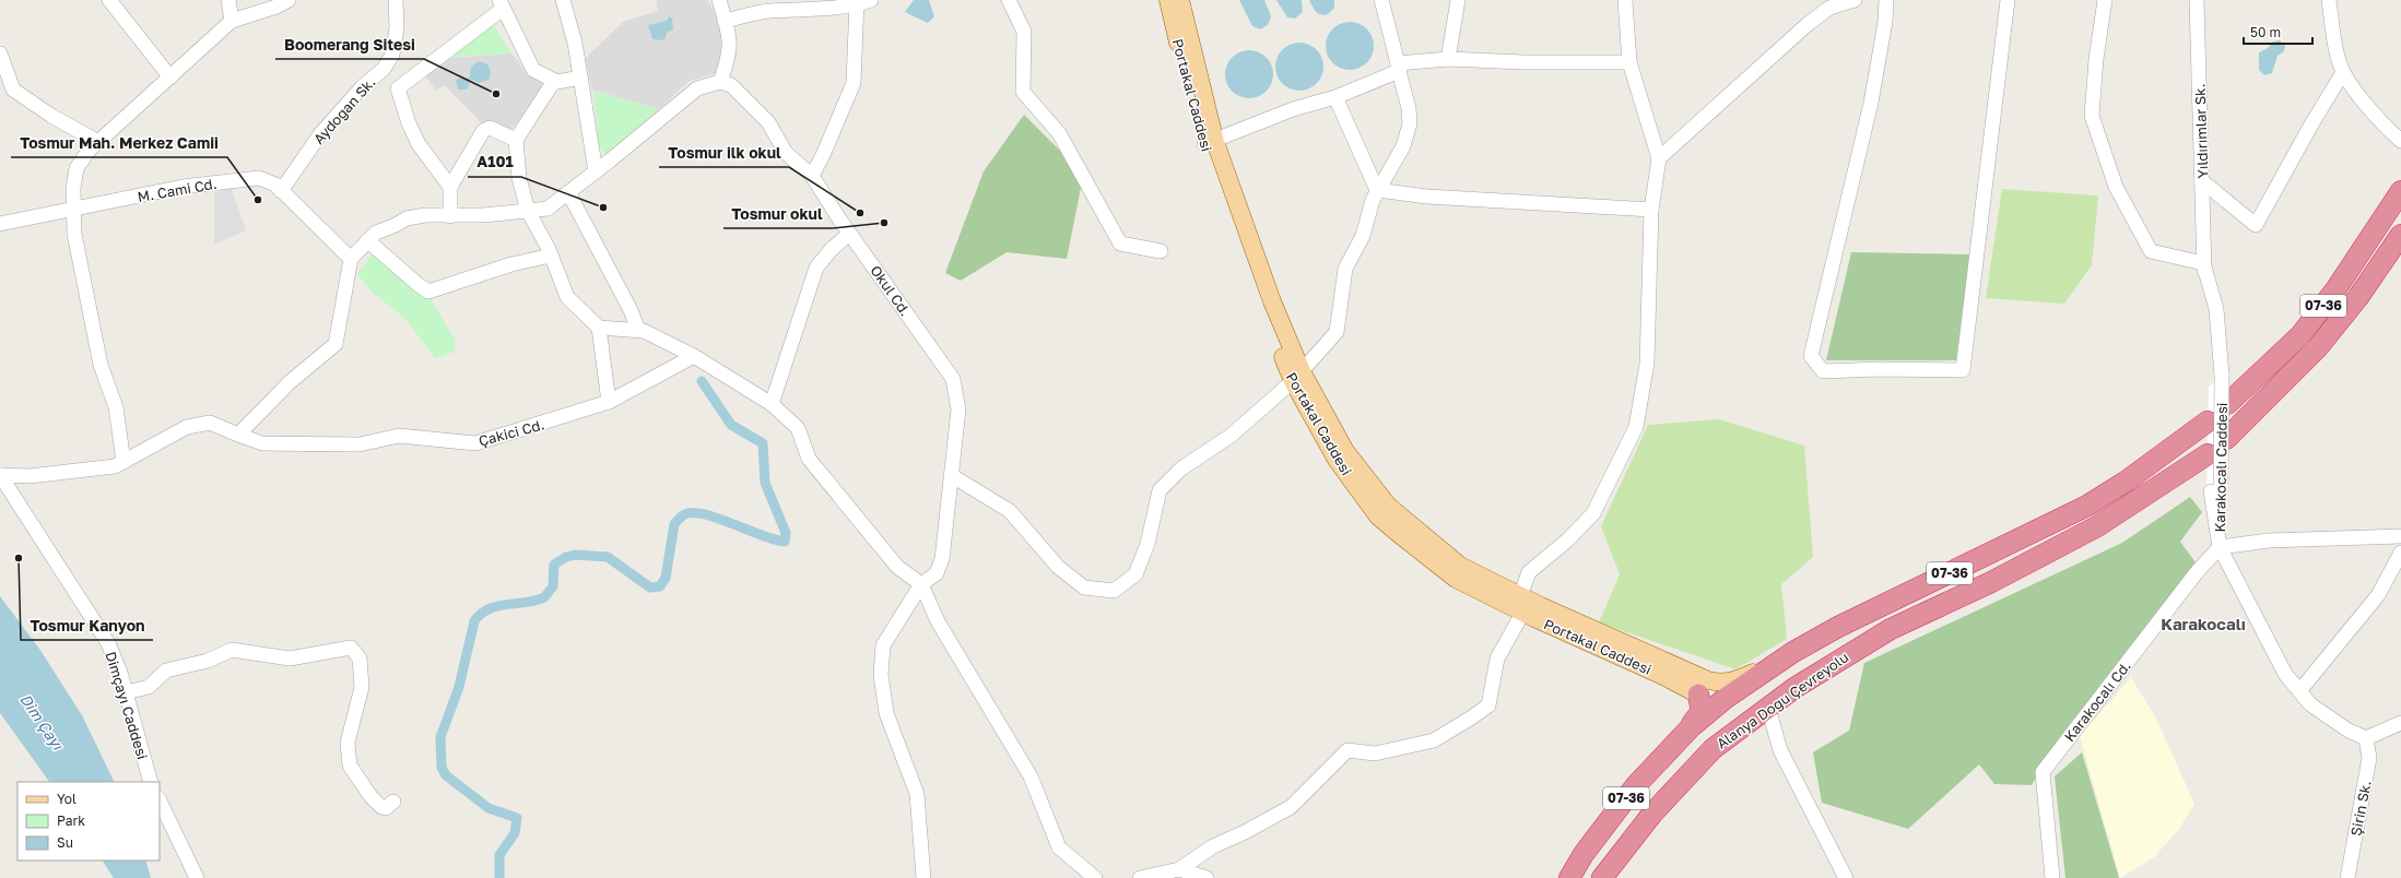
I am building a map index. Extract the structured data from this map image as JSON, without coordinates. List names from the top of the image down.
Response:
{
  "streets": {
    "highway": ["07-36", "Alanya Doğu Çevreyolu"],
    "main road": ["Portakal Caddesi"],
    "street": [
      "Aydoğan Sk.",
      "Yıldırımlar Sk.",
      "M. Cami Cd.",
      "Okul Cd.",
      "Çakici Cd.",
      "Karakocalı Caddesi",
      "Karakocalı Cd.",
      "Dimçayı Caddesi",
      "Şirin Sk."
    ]
  },
  "crossings": [
    ["Aydoğan Sk.", "M. Cami Cd."],
    ["Yıldırımlar Sk.", "Karakocalı Caddesi"],
    ["Çakici Cd.", "Dimçayı Caddesi"],
    ["Karakocalı Caddesi", "Karakocalı Cd."]
  ],
  "districts": ["Karakocalı"],
  "water": ["Dim Çayı"],
  "places": [
    "Boomerang Sitesi",
    "Tosmur Mah. Merkez Camii",
    "A101",
    "Tosmur ilk okul",
    "Tosmur okul",
    "Tosmur Kanyon"
  ],
  "legend": ["Yol", "Park", "Su"],
  "scale_bar": "50 m"
}
